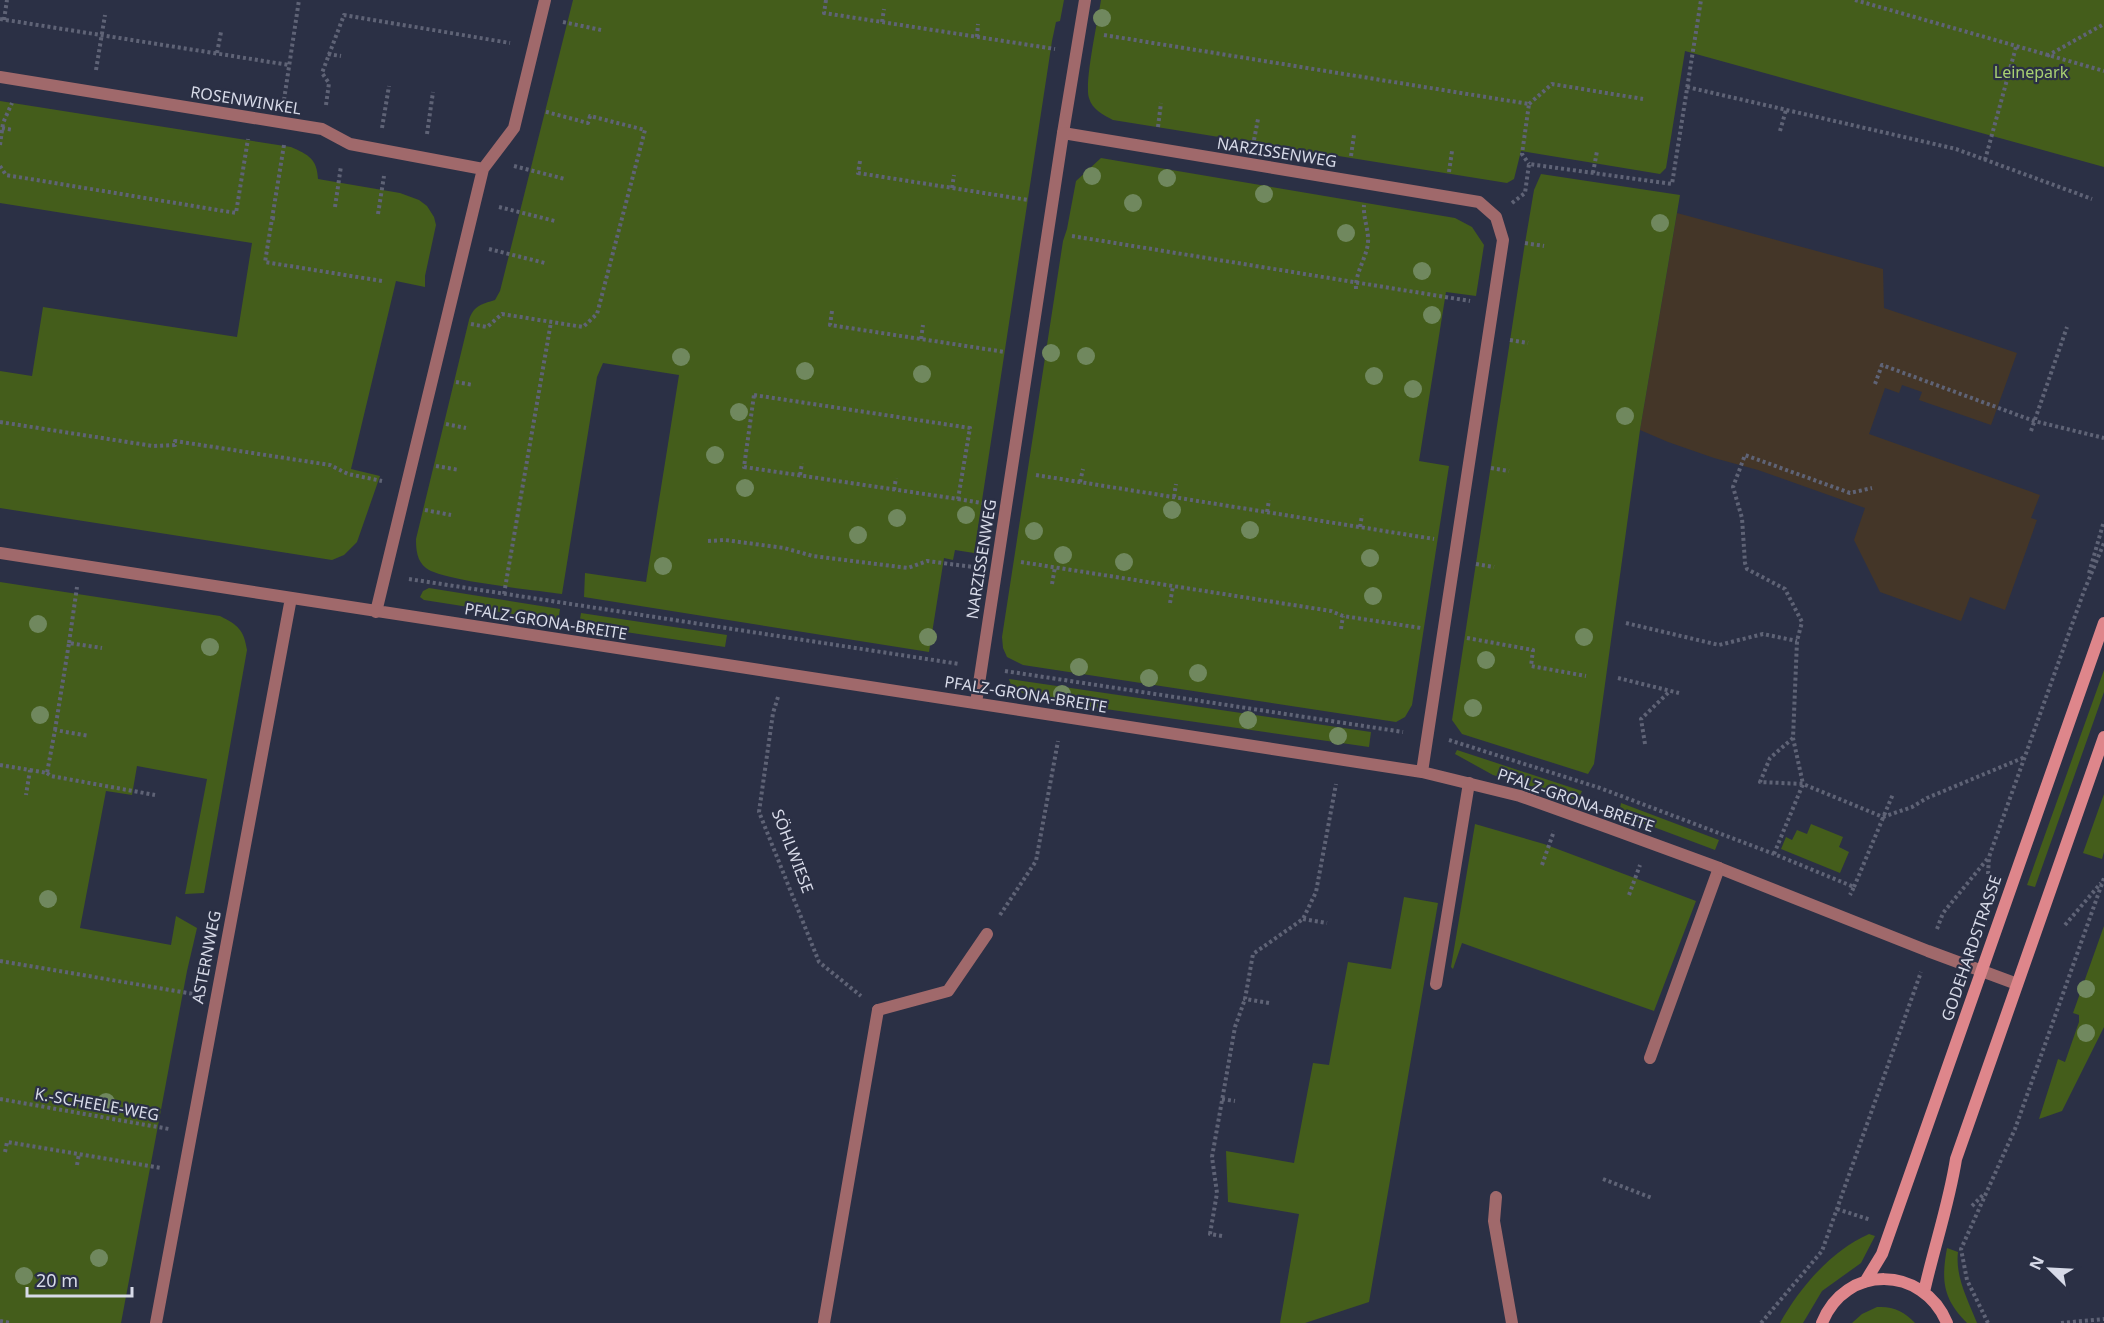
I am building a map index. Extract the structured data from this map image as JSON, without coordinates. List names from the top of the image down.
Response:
{
  "streets": {
    "street": [
      "ROSENWINKEL",
      "NARZISSENWEG",
      "PFALZ-GRONA-BREITE",
      "GODEHARDSTRASSE",
      "ASTERNWEG"
    ],
    "path": ["SÖHLWIESE", "K.-SCHEELE-WEG"]
  },
  "crossings": [
    ["NARZISSENWEG", "PFALZ-GRONA-BREITE"],
    ["PFALZ-GRONA-BREITE", "SÖHLWIESE"],
    ["PFALZ-GRONA-BREITE", "GODEHARDSTRASSE"],
    ["PFALZ-GRONA-BREITE", "ASTERNWEG"],
    ["ASTERNWEG", "K.-SCHEELE-WEG"]
  ],
  "parks": ["Leinepark"],
  "scale_bar": "20 m",
  "north": "top left"
}
